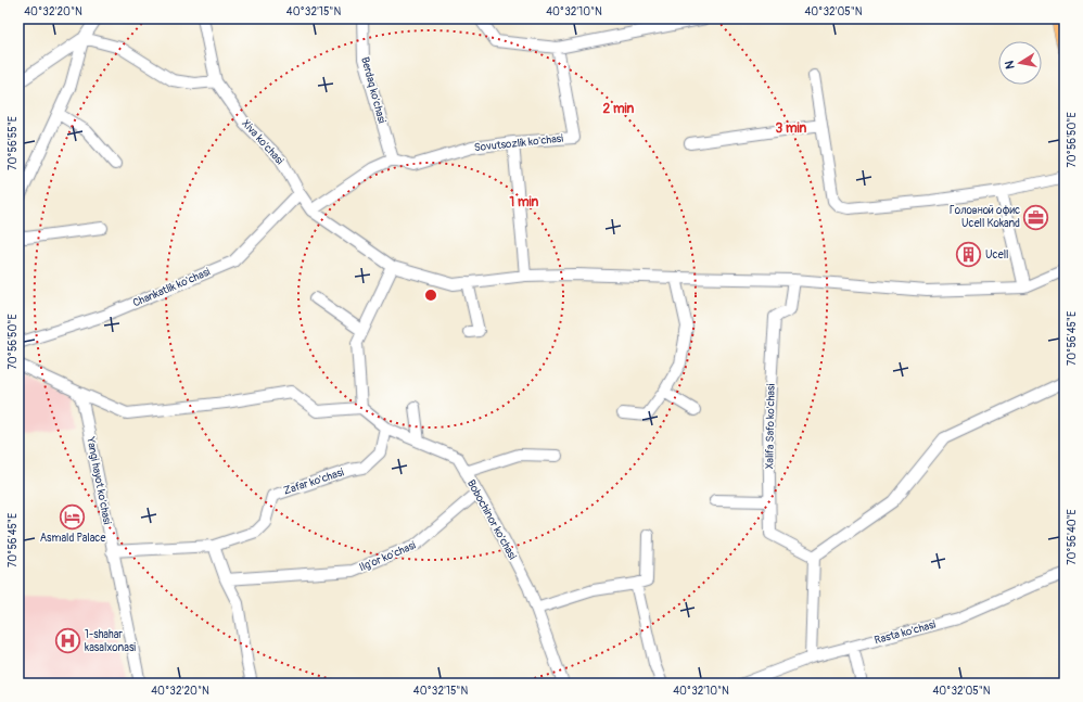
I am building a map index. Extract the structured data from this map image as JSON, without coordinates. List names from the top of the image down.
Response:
{
  "streets": {
    "street": [
      "Berdaq ko'chasi",
      "Xiva ko'chasi",
      "Sovutsozlik ko'chasi",
      "Chankatlik ko'chasi",
      "Xalifa Safo ko'chasi",
      "Yangi hayot ko'chasi",
      "Zafar ko'chasi",
      "Bobochinor ko'chasi",
      "Ilg'or ko'chasi",
      "Rasta ko'chasi"
    ]
  },
  "crossings": [
    ["Berdaq ko'chasi", "Sovutsozlik ko'chasi"],
    ["Xiva ko'chasi", "Chankatlik ko'chasi"],
    ["Yangi hayot ko'chasi", "Zafar ko'chasi"],
    ["Zafar ko'chasi", "Bobochinor ko'chasi"],
    ["Bobochinor ko'chasi", "Ilg'or ko'chasi"]
  ],
  "places": {
    "office": ["Головной офис Ucell Kokand"],
    "building": ["Ucell"],
    "hotel": ["Asmald Palace"],
    "hospital": ["1-shahar kasalxonasi"]
  },
  "north": "left",
  "coordinates": [
    "40°32'20\"N",
    "40°32'15\"N",
    "40°32'10\"N",
    "40°32'05\"N",
    "70°56'50\"E",
    "70°56'55\"E",
    "70°56'45\"E",
    "70°56'40\"E"
  ],
  "rings": ["2 min", "3 min", "1 min"]
}
